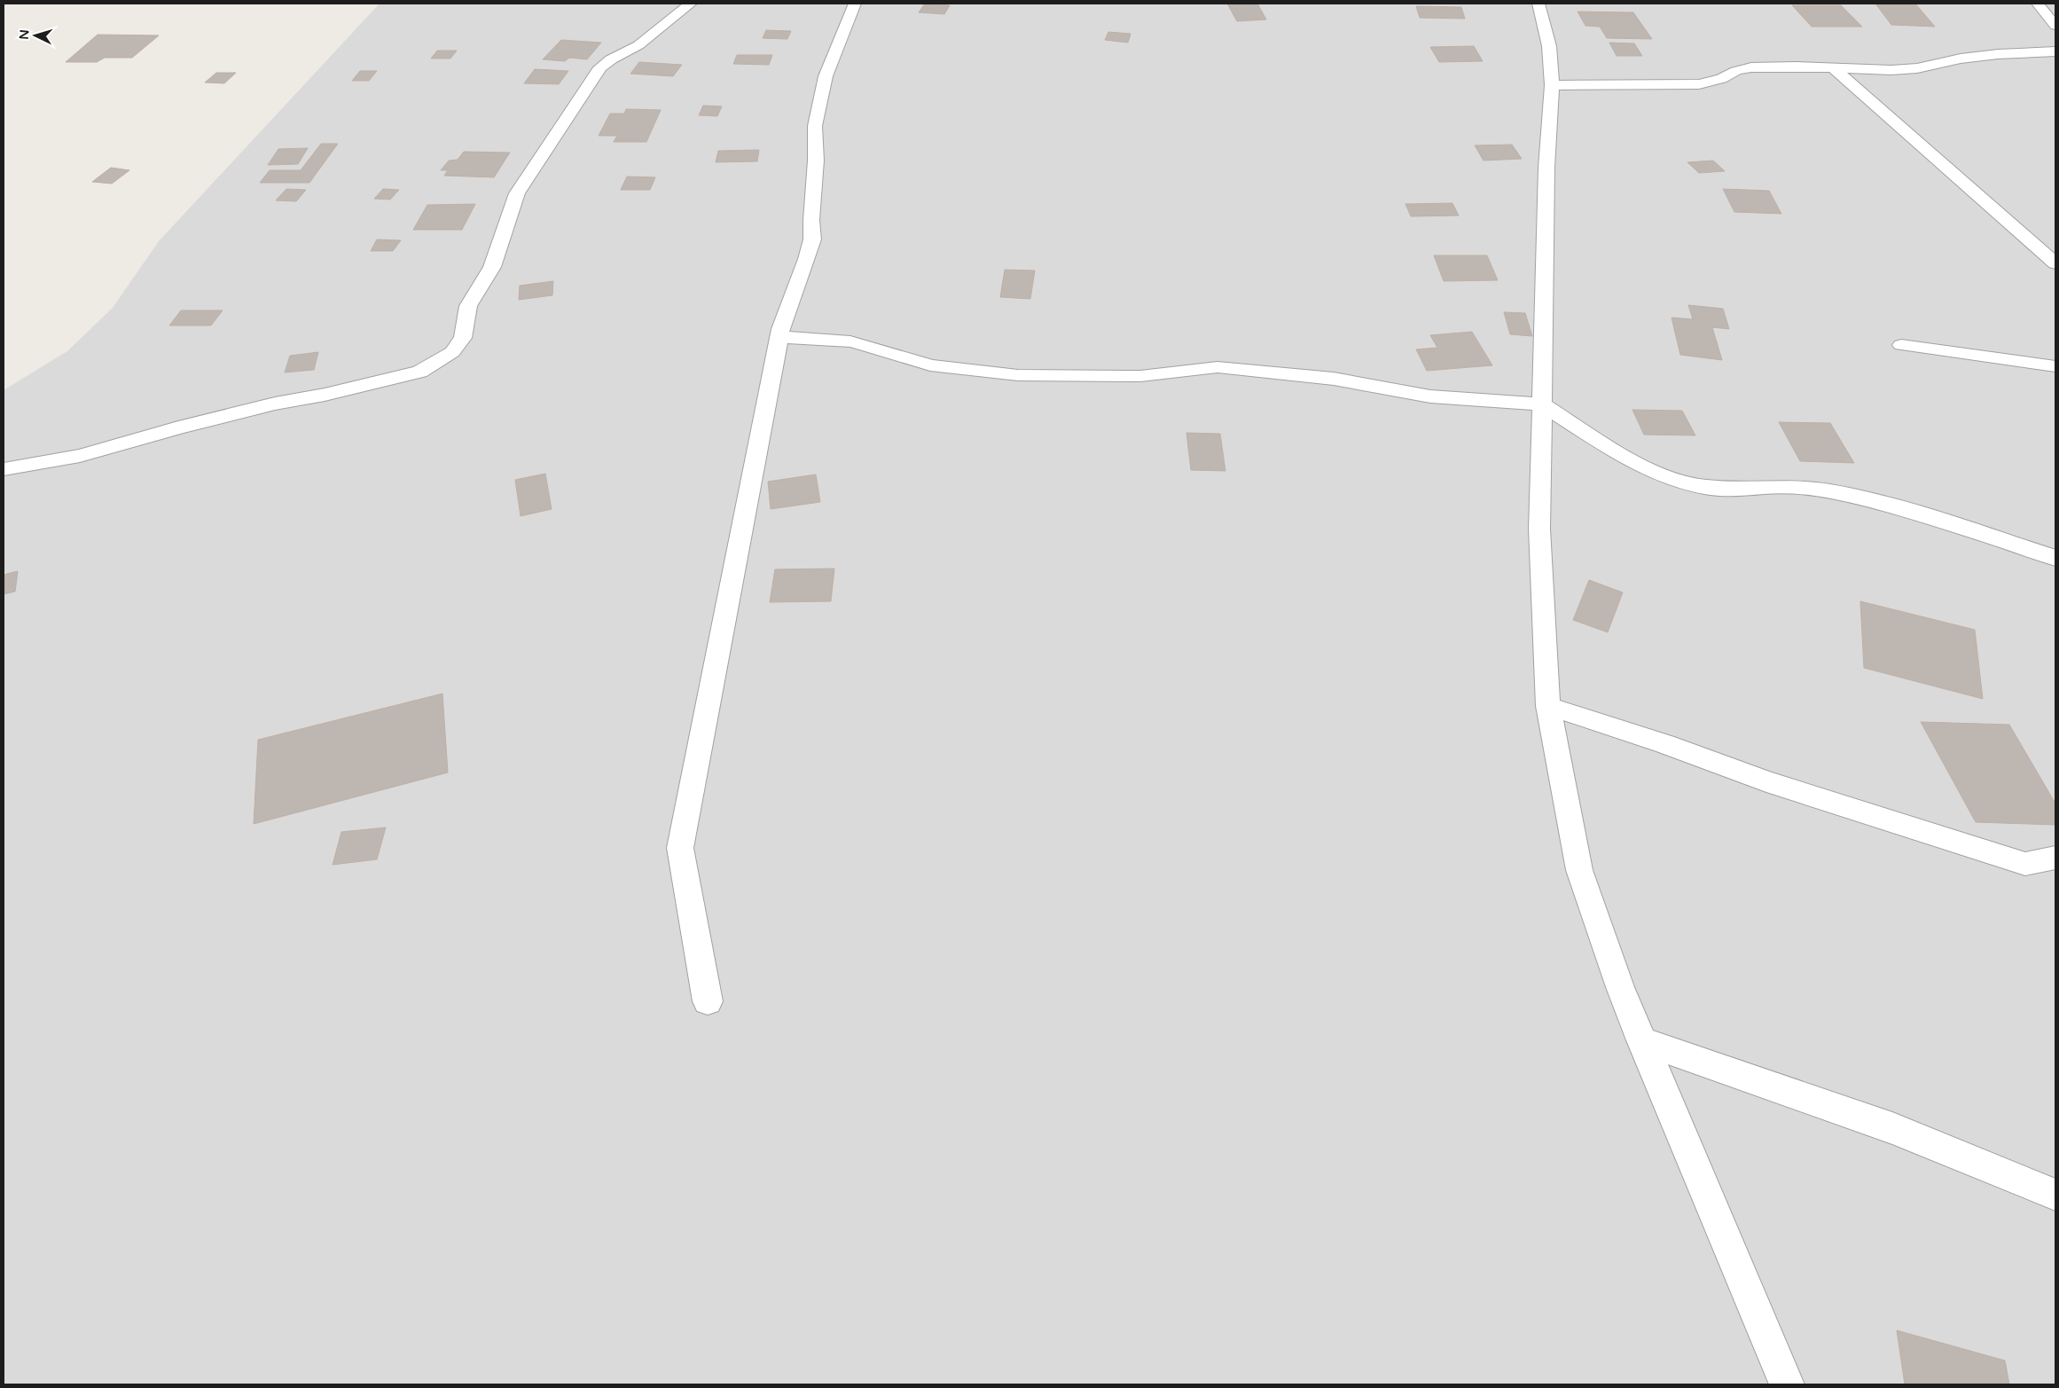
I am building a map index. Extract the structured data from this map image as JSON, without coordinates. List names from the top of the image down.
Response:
{
  "north": "left"
}
